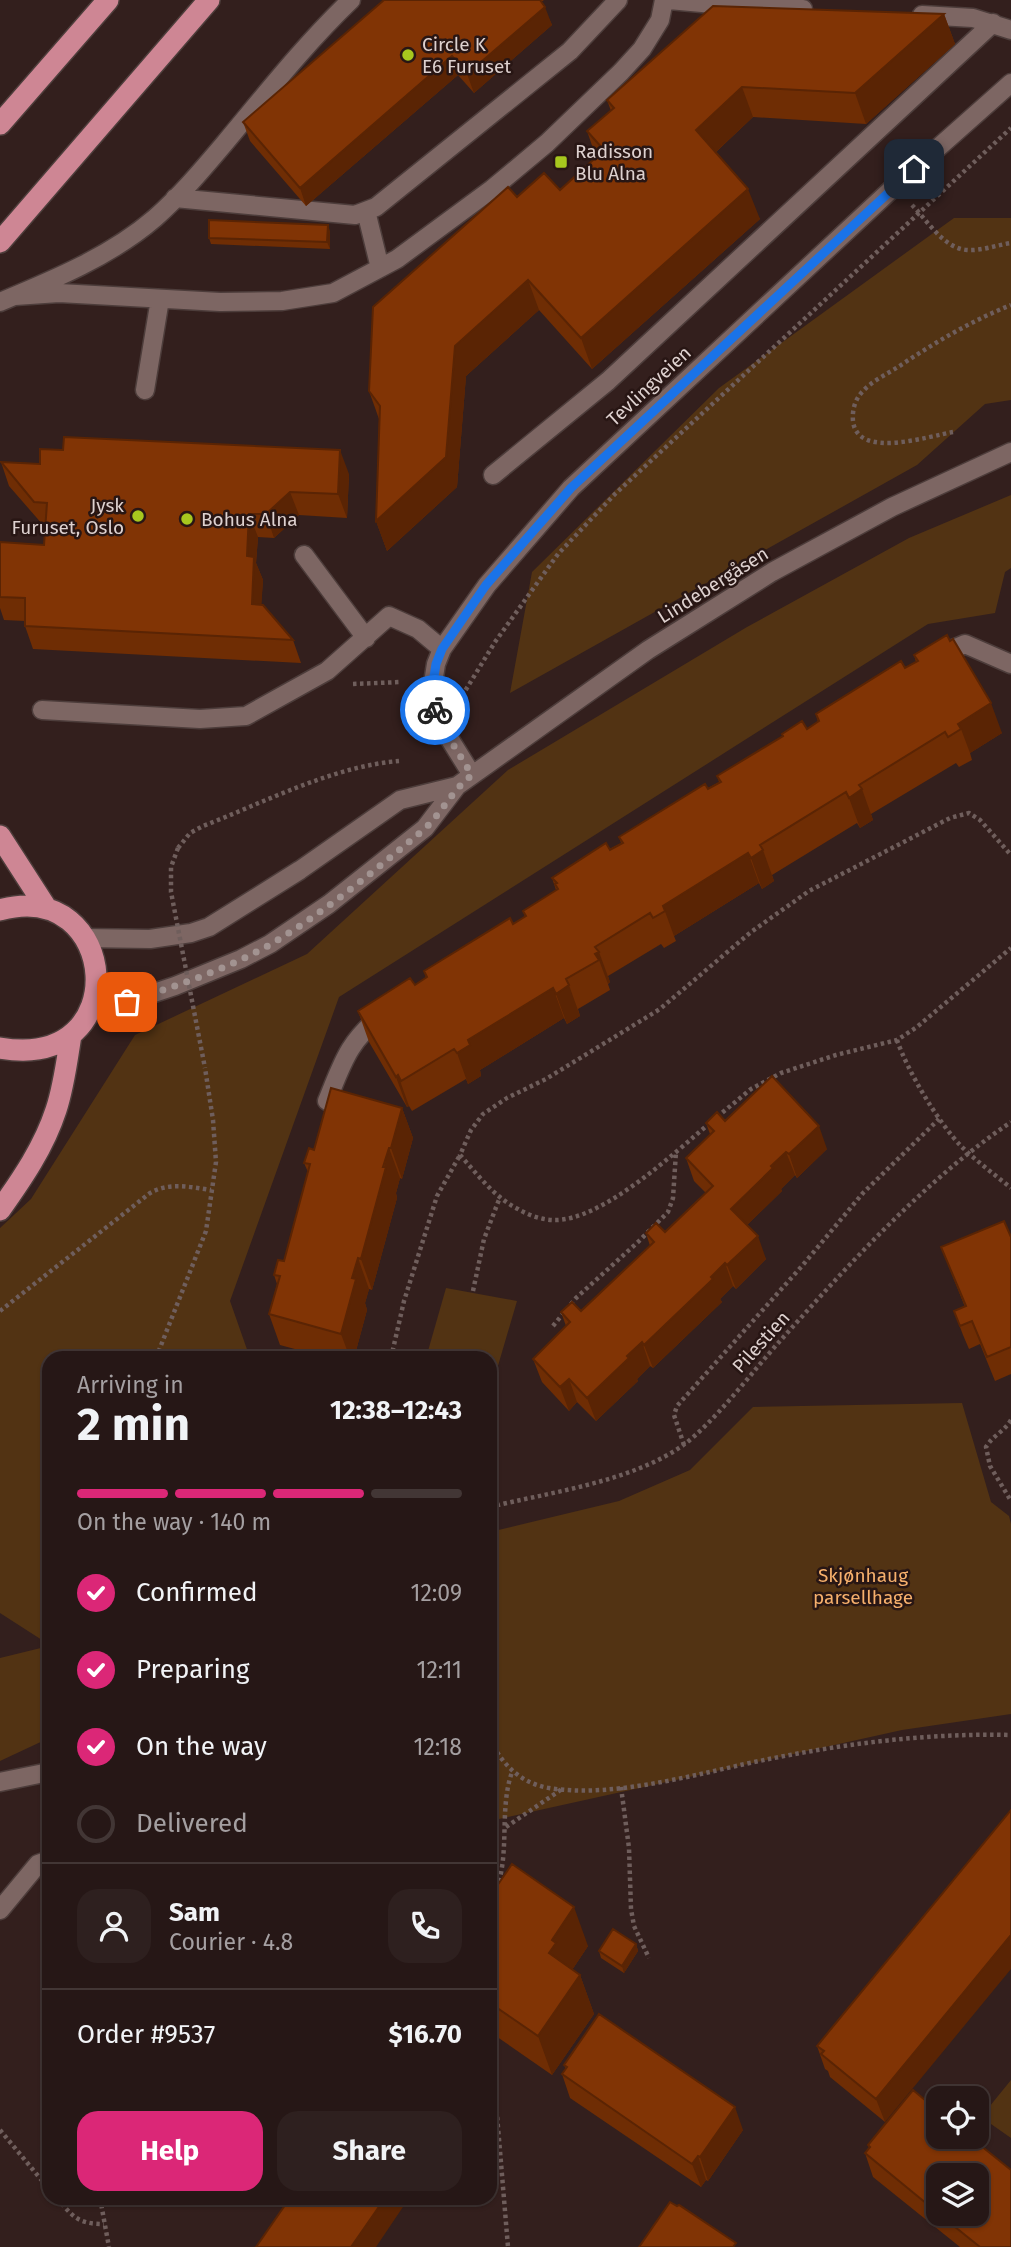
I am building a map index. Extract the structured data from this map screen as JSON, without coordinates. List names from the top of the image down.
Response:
{
  "streets": {
    "street": ["Tevlingveien", "Lindebergåsen"],
    "path": ["Pilestien"]
  },
  "crossings": [
    ["Tevlingveien", "Lindebergåsen"]
  ],
  "parks": ["Skjønhaug parsellhage"],
  "places": {
    "other": ["Circle K E6 Furuset", "Jysk Furuset, Oslo", "Bohus Alna"],
    "transit": ["Radisson Blu Alna"]
  },
  "page": {
    "heading": ["2 min", "Arriving in", "12:38–12:43"],
    "panel": [
      "Sam",
      "Courier · 4.8",
      "Order #9537",
      "$16.70"
    ],
    "bar": "On the way · 140 m",
    "list": [
      ["Confirmed", "12:09"],
      ["Preparing", "12:11"],
      ["On the way", "12:18"],
      "Delivered"
    ],
    "buttons": ["Help", "Share"]
  }
}
